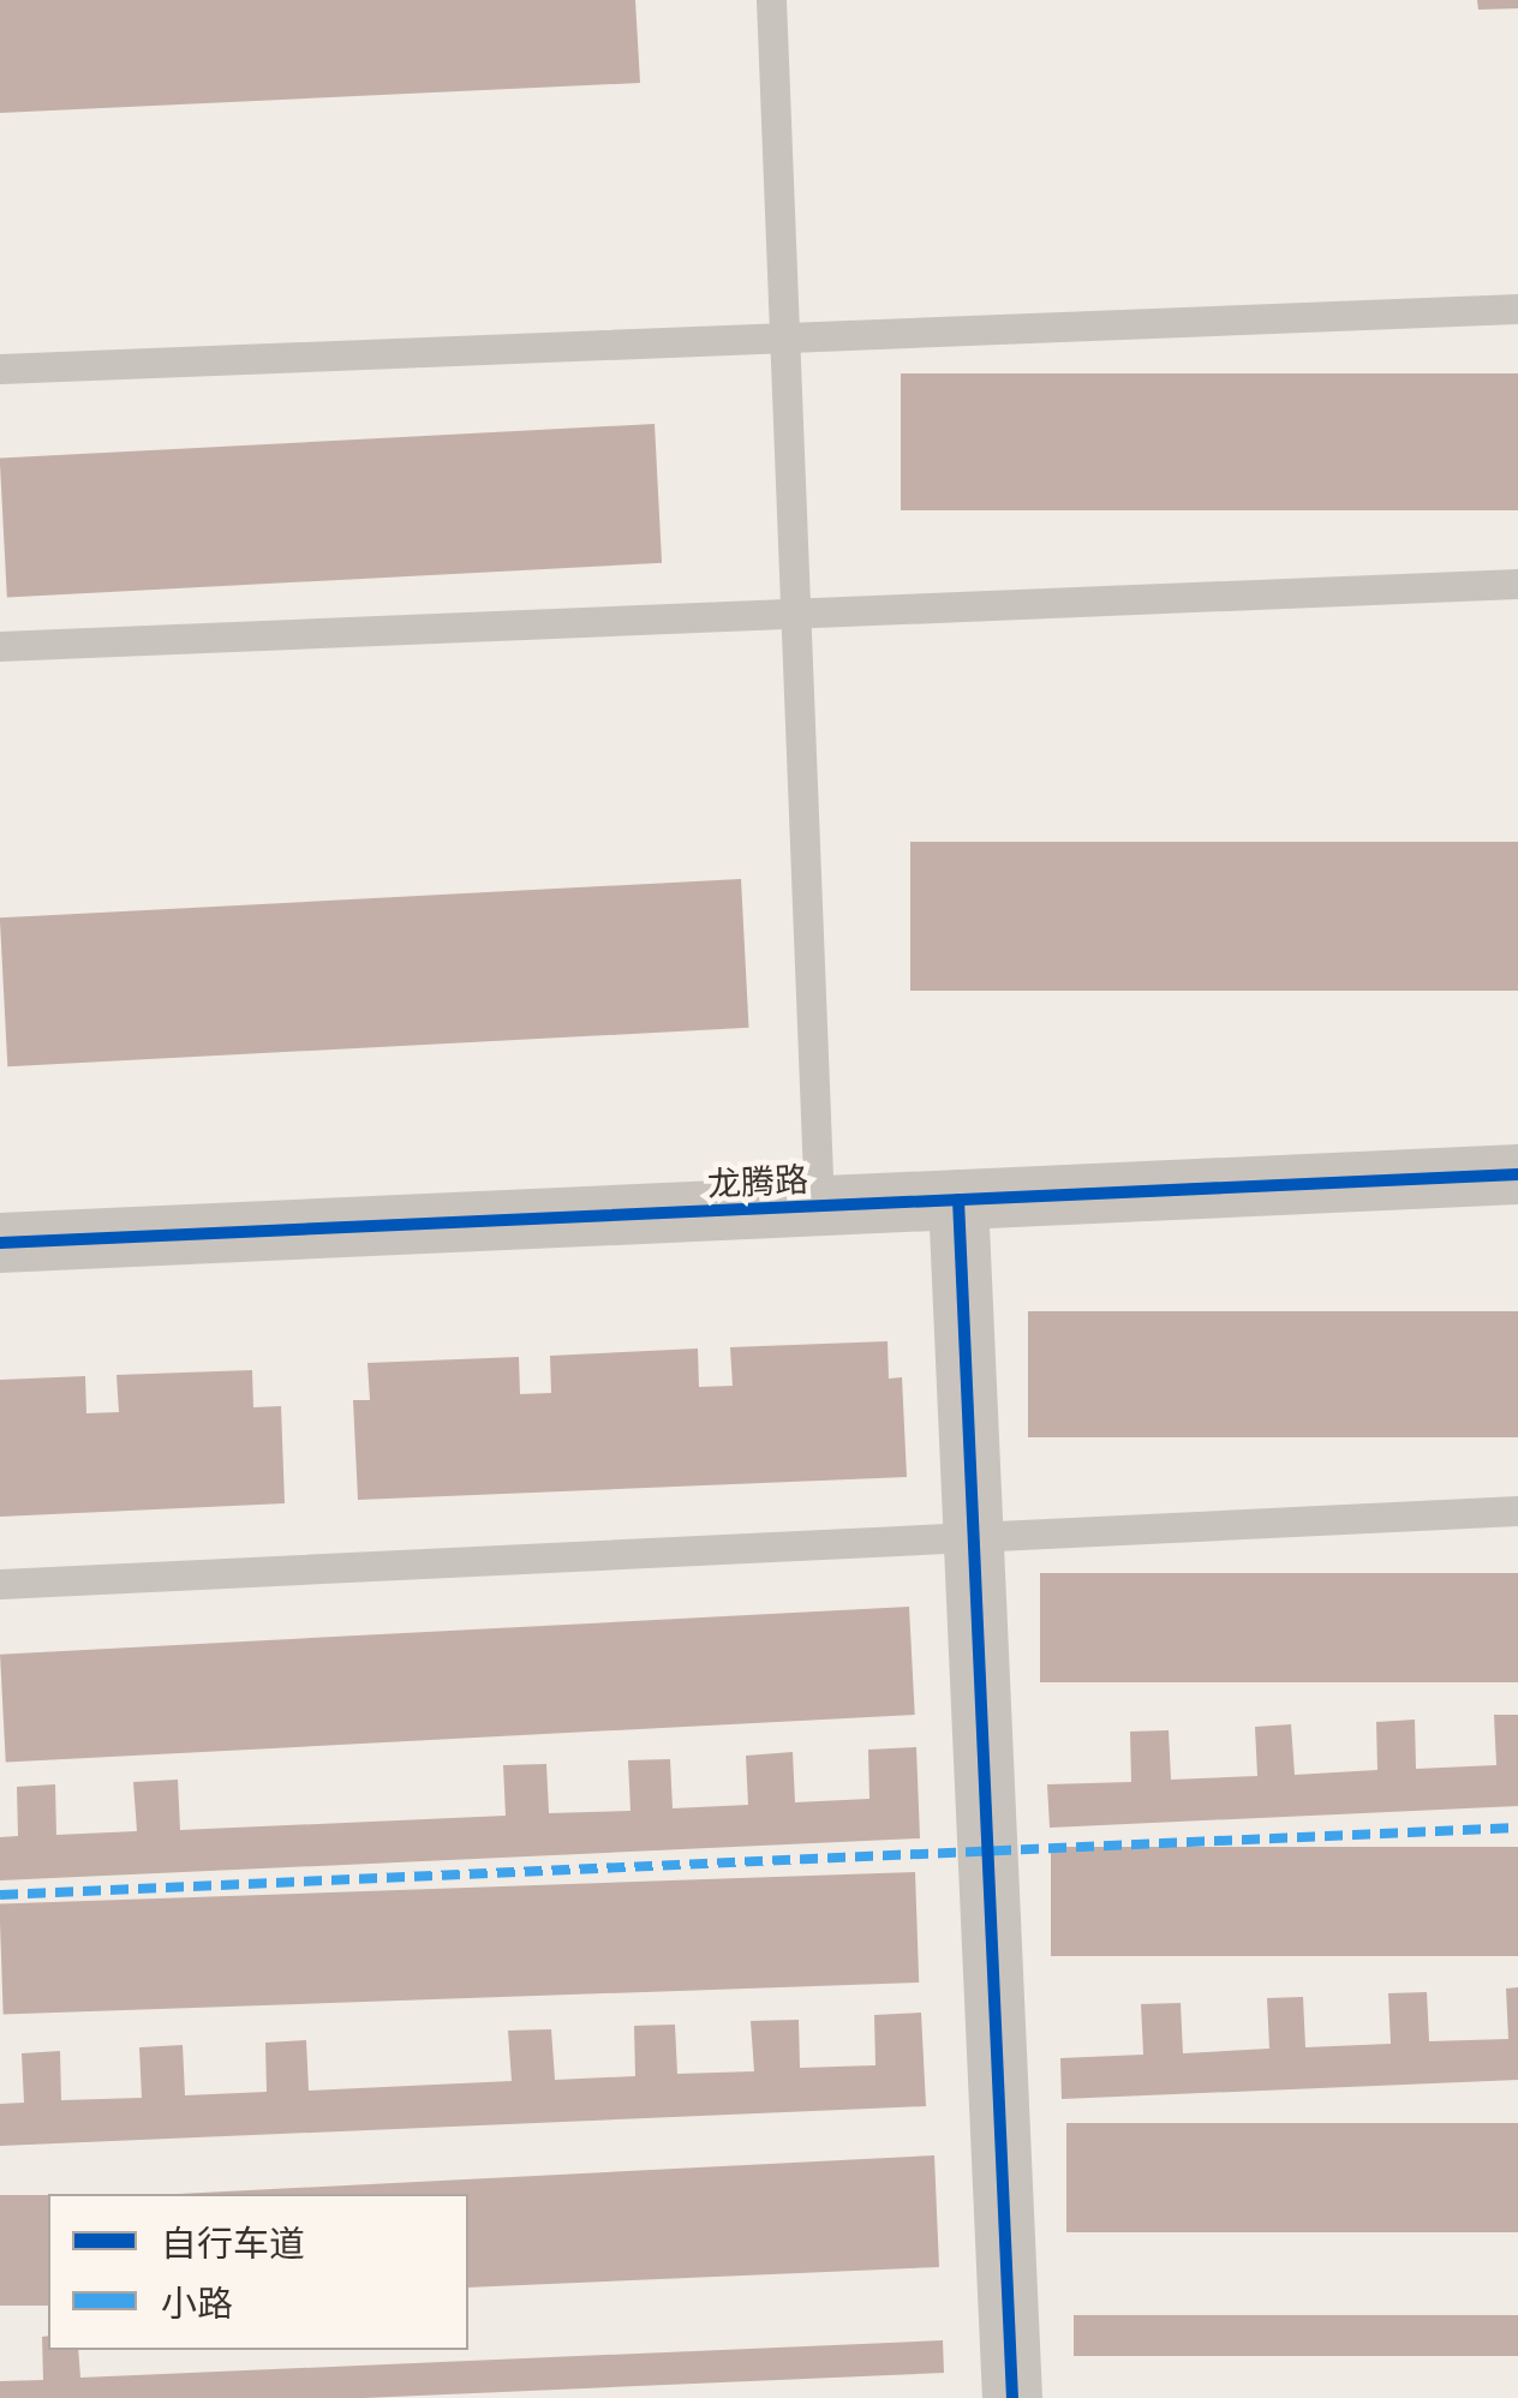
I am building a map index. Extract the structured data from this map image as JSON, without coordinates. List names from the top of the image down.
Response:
{
  "streets": {
    "street": ["龙腾路"]
  },
  "legend": ["自行车道", "小路"]
}
